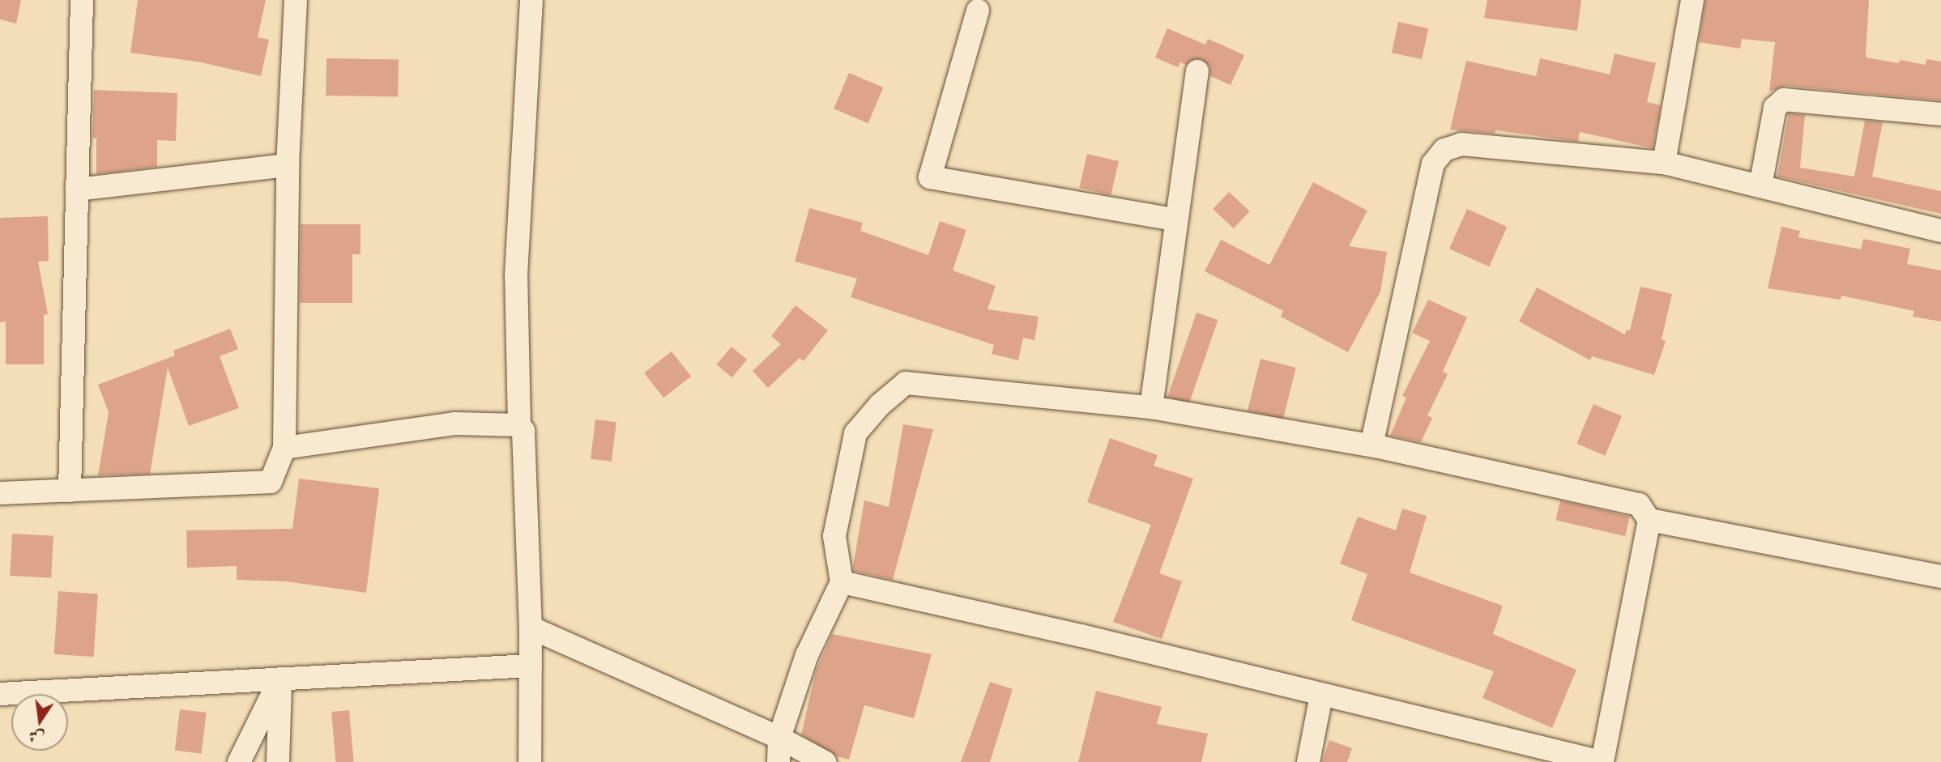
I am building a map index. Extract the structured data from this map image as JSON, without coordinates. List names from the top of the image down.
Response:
{
  "north": "bottom"
}
